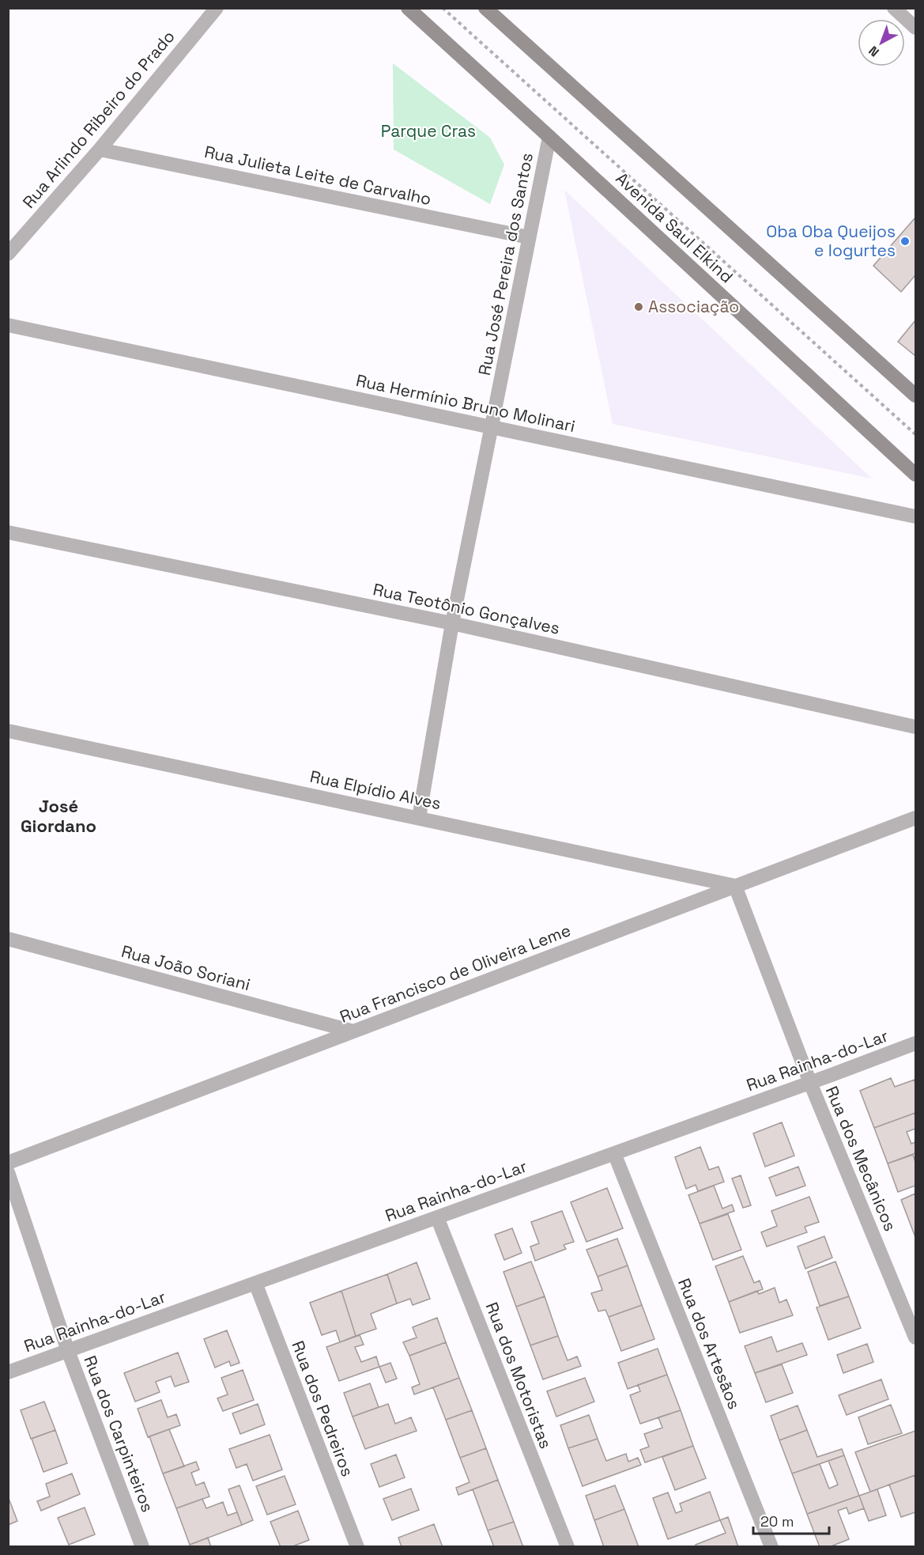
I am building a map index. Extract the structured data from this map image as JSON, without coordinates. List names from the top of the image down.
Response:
{
  "streets": {
    "main road": ["Avenida Saul Elkind"],
    "street": [
      "Rua Arlindo Ribeiro do Prado",
      "Rua Julieta Leite de Carvalho",
      "Rua José Pereira dos Santos",
      "Rua Hermínio Bruno Molinari",
      "Rua Teotônio Gonçalves",
      "Rua Elpídio Alves",
      "Rua João Soriani",
      "Rua Francisco de Oliveira Leme",
      "Rua Rainha-do-Lar",
      "Rua dos Mecânicos",
      "Rua dos Artesãos",
      "Rua dos Motoristas",
      "Rua dos Pedreiros",
      "Rua dos Carpinteiros"
    ]
  },
  "crossings": [
    ["Rua Arlindo Ribeiro do Prado", "Rua Julieta Leite de Carvalho"],
    ["Rua Julieta Leite de Carvalho", "Rua José Pereira dos Santos"],
    ["Avenida Saul Elkind", "Rua José Pereira dos Santos"],
    ["Rua José Pereira dos Santos", "Rua Hermínio Bruno Molinari"],
    ["Rua José Pereira dos Santos", "Rua Teotônio Gonçalves"],
    ["Rua José Pereira dos Santos", "Rua Elpídio Alves"],
    ["Rua Elpídio Alves", "Rua Francisco de Oliveira Leme"],
    ["Rua Elpídio Alves", "Rua dos Mecânicos"],
    ["Rua João Soriani", "Rua Francisco de Oliveira Leme"],
    ["Rua Francisco de Oliveira Leme", "Rua dos Mecânicos"],
    ["Rua Rainha-do-Lar", "Rua dos Mecânicos"],
    ["Rua Rainha-do-Lar", "Rua dos Artesãos"],
    ["Rua Rainha-do-Lar", "Rua dos Motoristas"],
    ["Rua Rainha-do-Lar", "Rua dos Pedreiros"],
    ["Rua Rainha-do-Lar", "Rua dos Carpinteiros"]
  ],
  "districts": ["José Giordano"],
  "parks": ["Parque Cras"],
  "places": ["Oba Oba Queijos e Iogurtes", "Associação"],
  "scale_bar": "20 m",
  "north": "bottom left"
}
